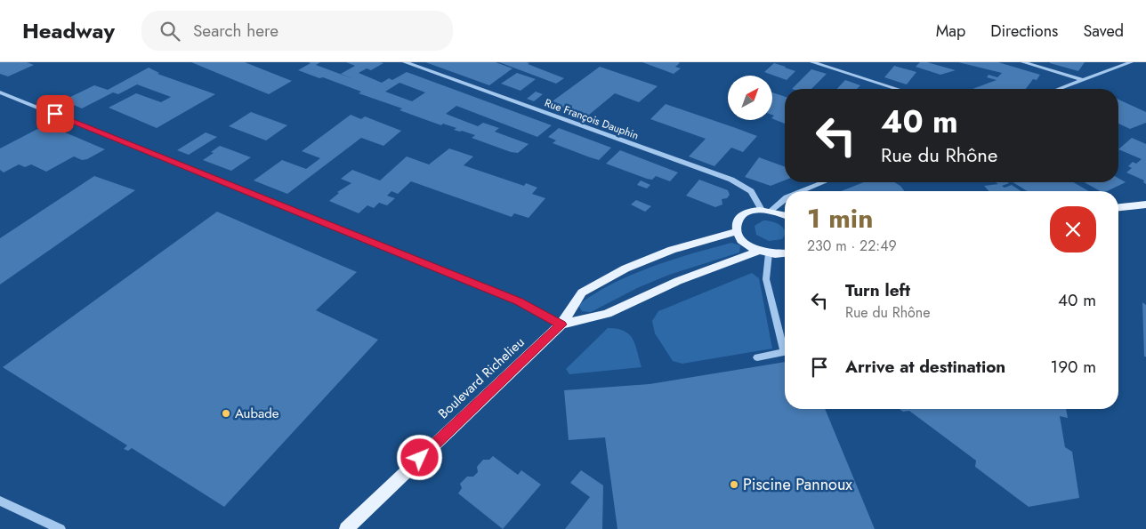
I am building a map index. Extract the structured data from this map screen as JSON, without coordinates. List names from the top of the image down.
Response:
{
  "streets": {
    "main road": ["Boulevard Richelieu"],
    "street": ["Rue François Dauphin"]
  },
  "places": ["Aubade", "Piscine Pannoux"],
  "north": "top right",
  "page": {
    "header": "Headway",
    "search": "Search here",
    "nav": ["Map", "Directions", "Saved"],
    "turn": ["40 m", "Rue du Rhône"],
    "heading": ["1 min", "230 m · 22:49"],
    "list": [
      {
        "name": "Turn left",
        "note": "Rue du Rhône",
        "value": "40 m"
      },
      {
        "name": "Arrive at destination",
        "value": "190 m"
      }
    ]
  }
}
